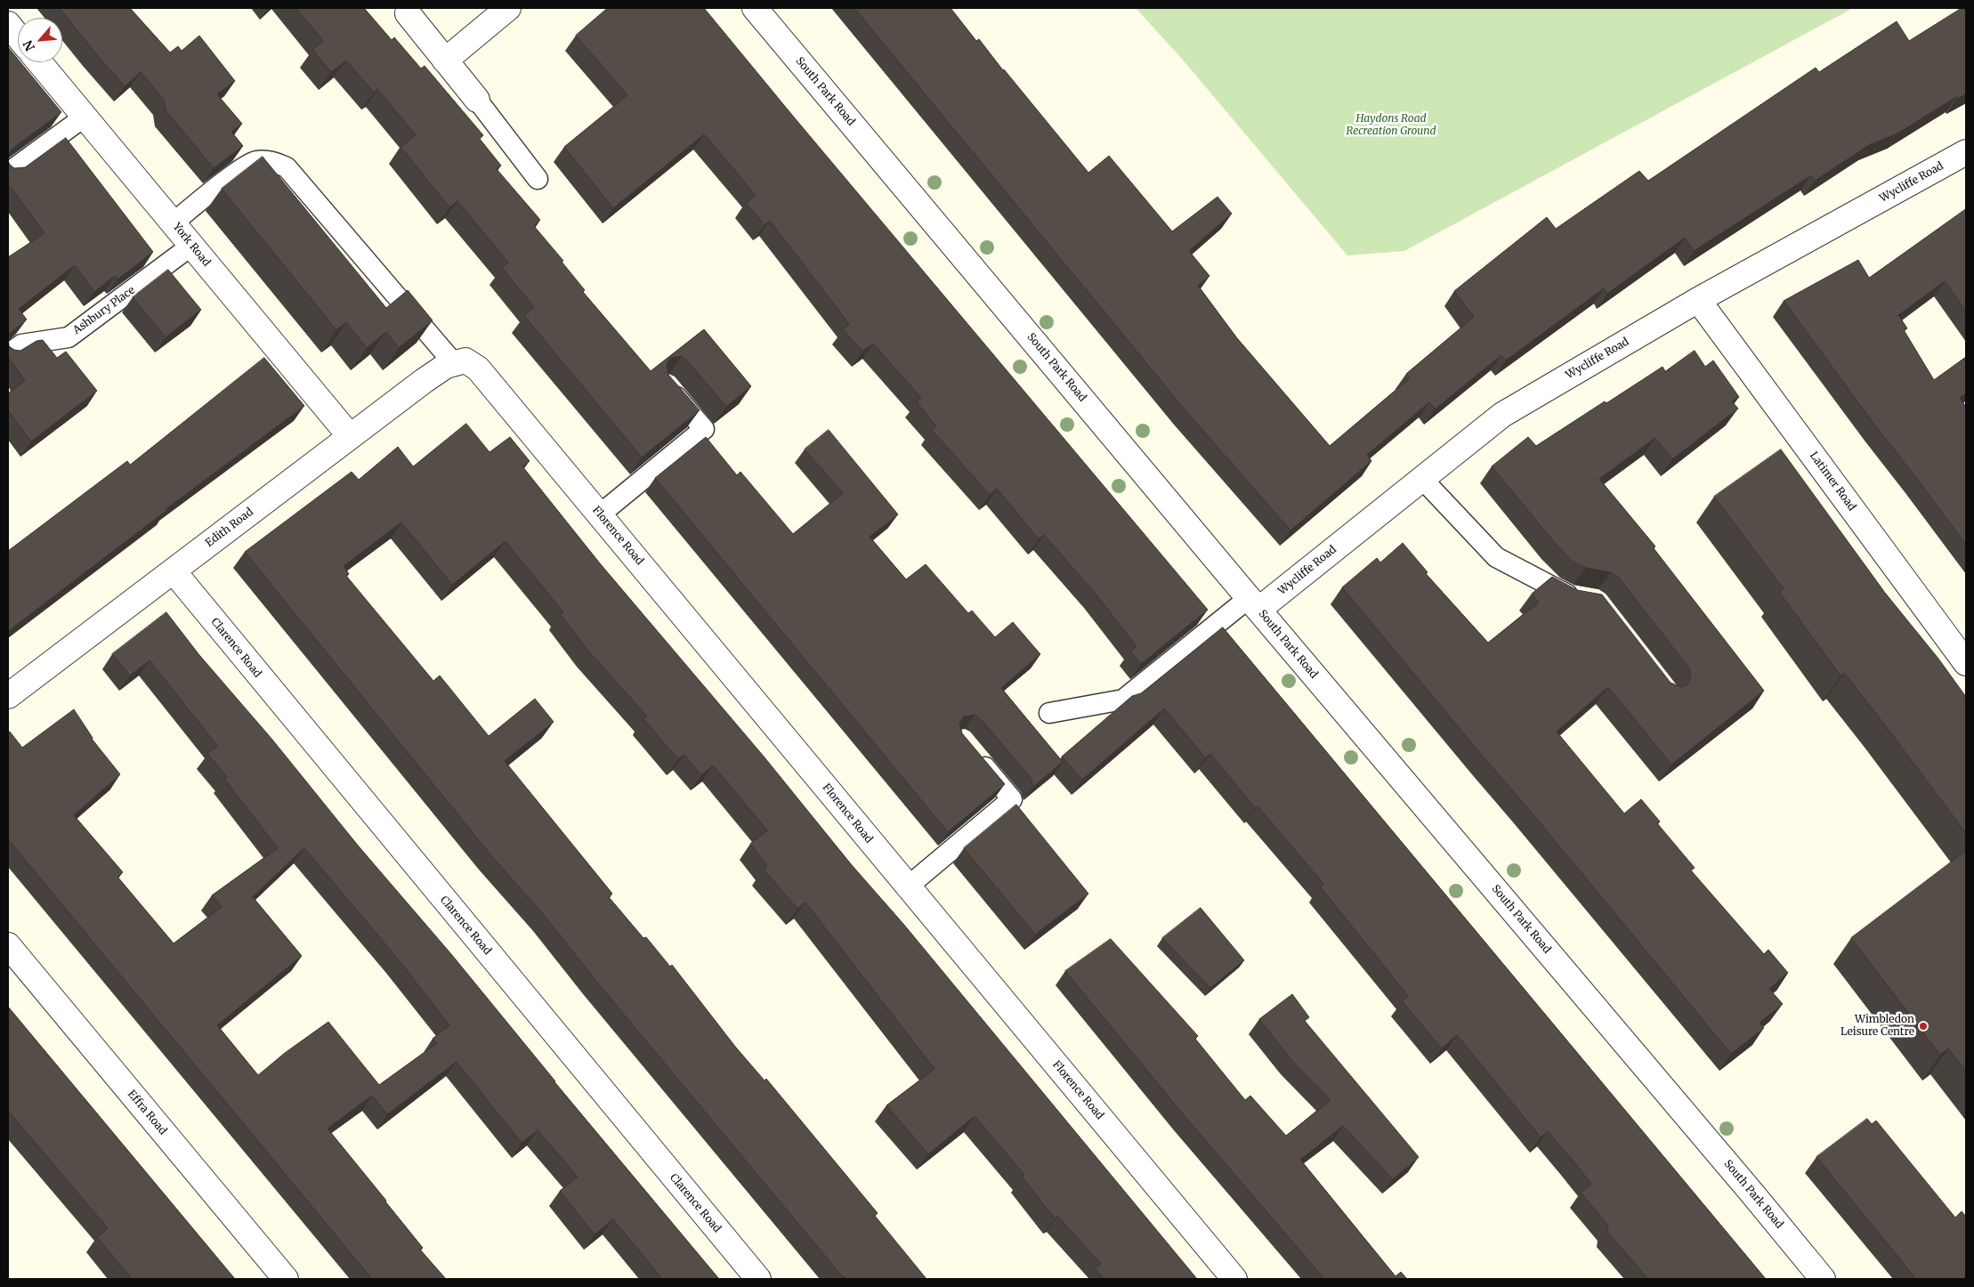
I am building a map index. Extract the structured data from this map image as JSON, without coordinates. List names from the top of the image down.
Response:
{
  "streets": {
    "street": [
      "South Park Road",
      "Wycliffe Road",
      "York Road",
      "Latimer Road",
      "Edith Road",
      "Florence Road",
      "Clarence Road",
      "Effra Road"
    ],
    "lane": ["Ashbury Place"]
  },
  "crossings": [
    ["South Park Road", "Wycliffe Road"],
    ["Wycliffe Road", "Latimer Road"],
    ["York Road", "Ashbury Place"],
    ["York Road", "Edith Road"],
    ["Edith Road", "Florence Road"],
    ["Edith Road", "Clarence Road"]
  ],
  "parks": ["Haydons Road Recreation Ground"],
  "places": ["Wimbledon Leisure Centre"],
  "north": "bottom left"
}
